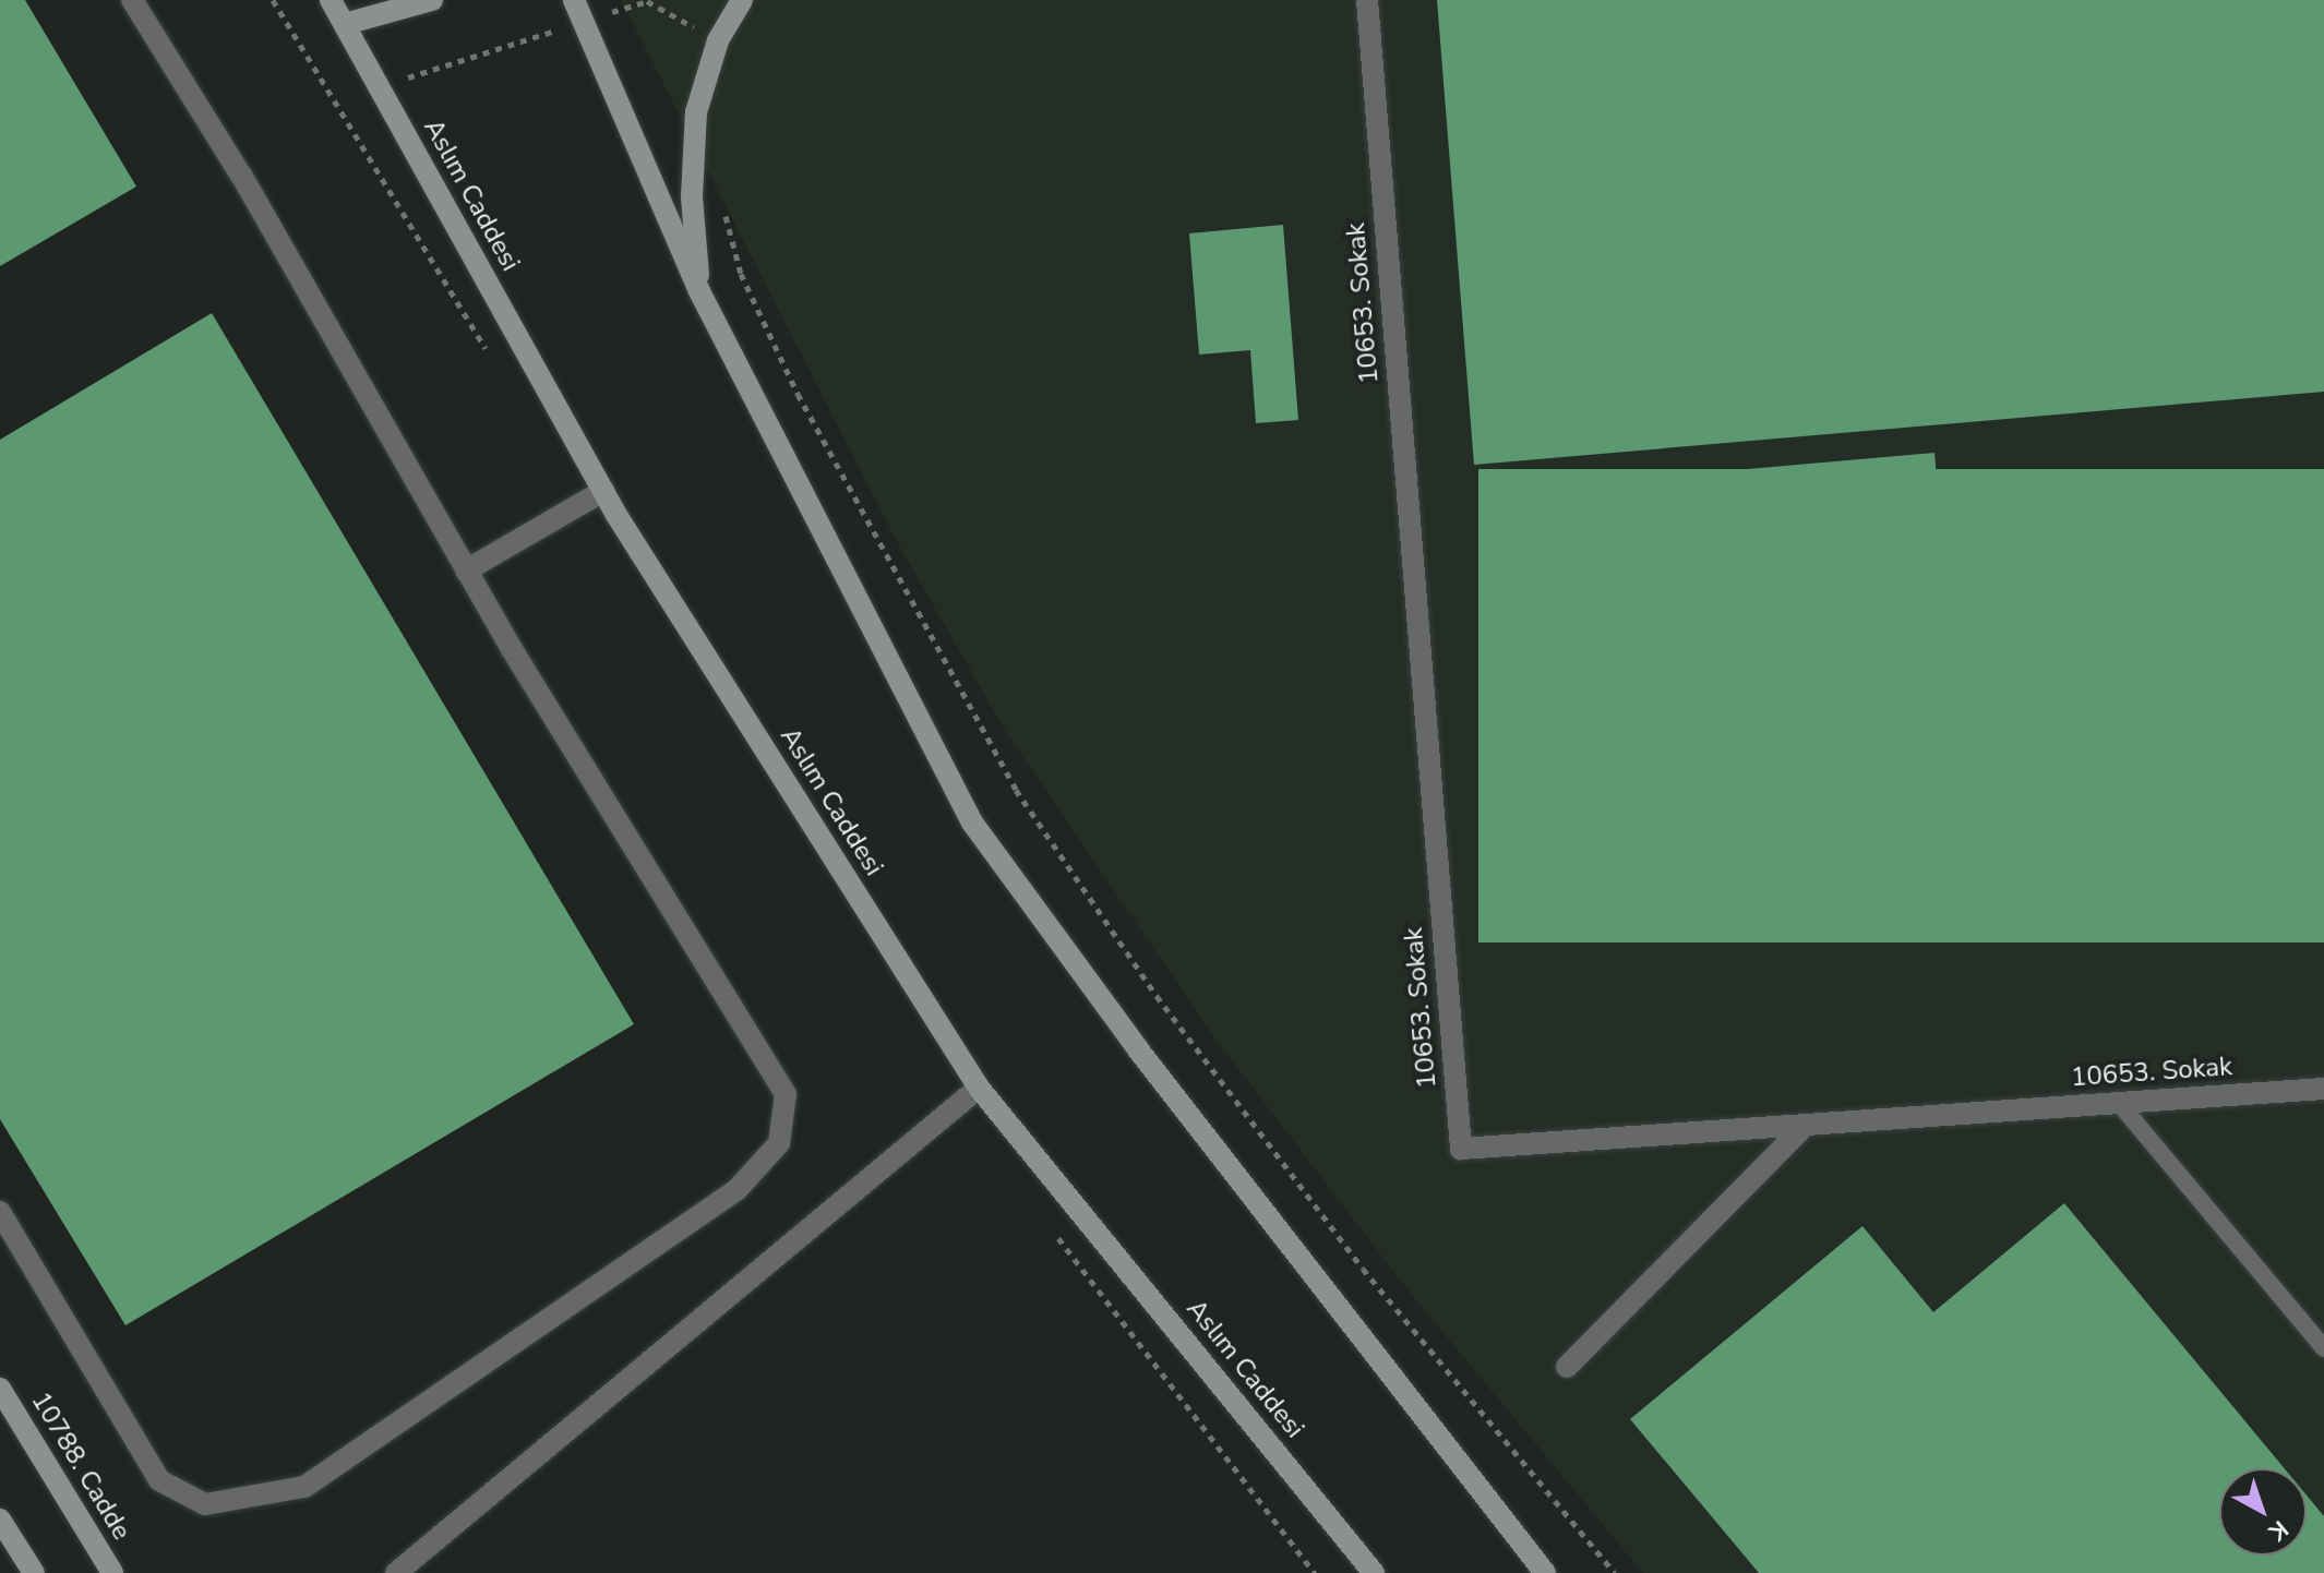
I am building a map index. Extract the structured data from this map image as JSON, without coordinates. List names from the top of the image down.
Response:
{
  "streets": {
    "main road": ["Aslım Caddesi", "10788. Cadde"],
    "street": ["10653. Sokak"]
  },
  "north": "bottom right"
}
